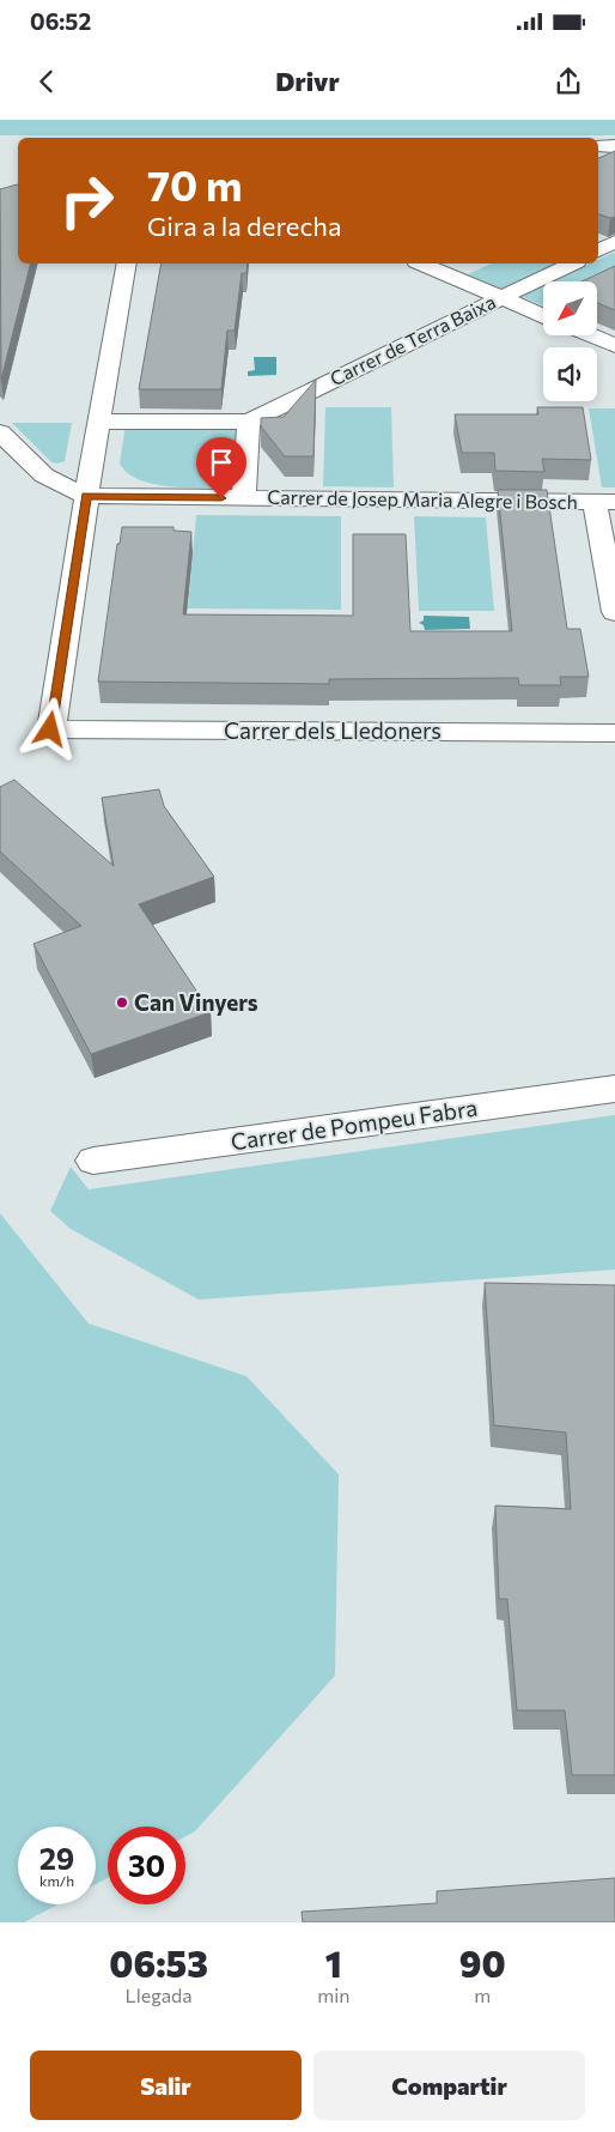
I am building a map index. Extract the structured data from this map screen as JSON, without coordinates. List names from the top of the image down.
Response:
{
  "streets": {
    "street": [
      "Carrer de Terra Baixa",
      "Carrer de Josep Maria Alegre i Bosch",
      "Carrer dels Lledoners",
      "Carrer de Pompeu Fabra"
    ]
  },
  "crossings": [
    ["Carrer de Josep Maria Alegre i Bosch", "Carrer dels Lledoners"]
  ],
  "places": ["Can Vinyers"],
  "north": "bottom left",
  "page": {
    "status": "06:52",
    "header": "Drivr",
    "turn": ["70 m", "Gira a la derecha"],
    "speed": "29 km/h",
    "limit": "30",
    "eta": [
      "06:53",
      "Llegada",
      "1",
      "min",
      "90",
      "m"
    ],
    "buttons": ["Salir", "Compartir"]
  }
}
